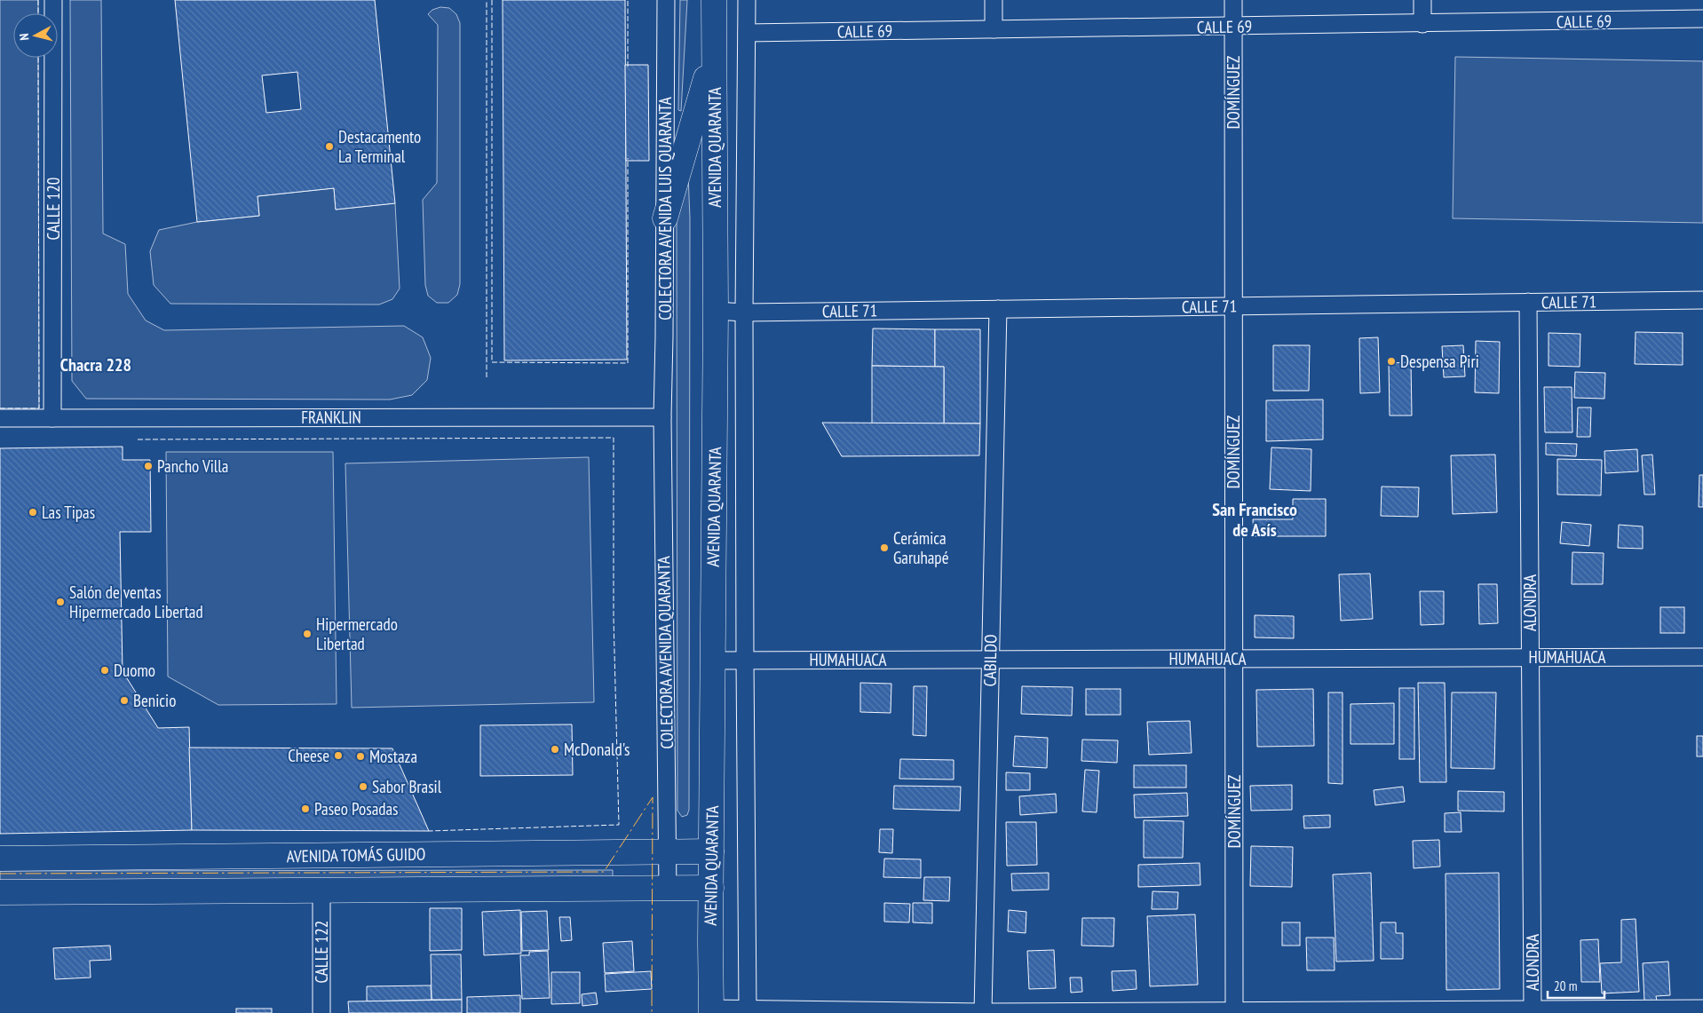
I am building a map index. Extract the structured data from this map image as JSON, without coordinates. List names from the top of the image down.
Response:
{
  "streets": {
    "main road": ["AVENIDA QUARANTA", "AVENIDA TOMÁS GUIDO"],
    "street": [
      "CALLE 69",
      "DOMÍNGUEZ",
      "CALLE 120",
      "COLECTORA AVENIDA LUIS QUARANTA",
      "CALLE 71",
      "FRANKLIN",
      "ALONDRA",
      "COLECTORA AVENIDA QUARANTA",
      "HUMAHUACA",
      "CABILDO",
      "CALLE 122"
    ]
  },
  "crossings": [
    ["CALLE 69", "DOMÍNGUEZ"],
    ["DOMÍNGUEZ", "CALLE 71"],
    ["DOMÍNGUEZ", "HUMAHUACA"],
    ["AVENIDA QUARANTA", "CALLE 71"],
    ["AVENIDA QUARANTA", "HUMAHUACA"],
    ["AVENIDA QUARANTA", "AVENIDA TOMÁS GUIDO"],
    ["CALLE 120", "FRANKLIN"],
    ["COLECTORA AVENIDA LUIS QUARANTA", "FRANKLIN"],
    ["COLECTORA AVENIDA LUIS QUARANTA", "COLECTORA AVENIDA QUARANTA"],
    ["CALLE 71", "ALONDRA"],
    ["CALLE 71", "CABILDO"],
    ["FRANKLIN", "COLECTORA AVENIDA QUARANTA"],
    ["ALONDRA", "HUMAHUACA"],
    ["COLECTORA AVENIDA QUARANTA", "AVENIDA TOMÁS GUIDO"],
    ["HUMAHUACA", "CABILDO"],
    ["AVENIDA TOMÁS GUIDO", "CALLE 122"]
  ],
  "districts": ["Chacra 228", "San Francisco de Asís"],
  "places": [
    "Destacamento La Terminal",
    "Despensa Piri",
    "Pancho Villa",
    "Las Tipas",
    "Cerámica Garuhapé",
    "Salón de ventas Hipermercado Libertad",
    "Hipermercado Libertad",
    "Duomo",
    "Benicio",
    "McDonald's",
    "Cheese",
    "Mostaza",
    "Sabor Brasil",
    "Paseo Posadas"
  ],
  "scale_bar": "20 m",
  "north": "left"
}
